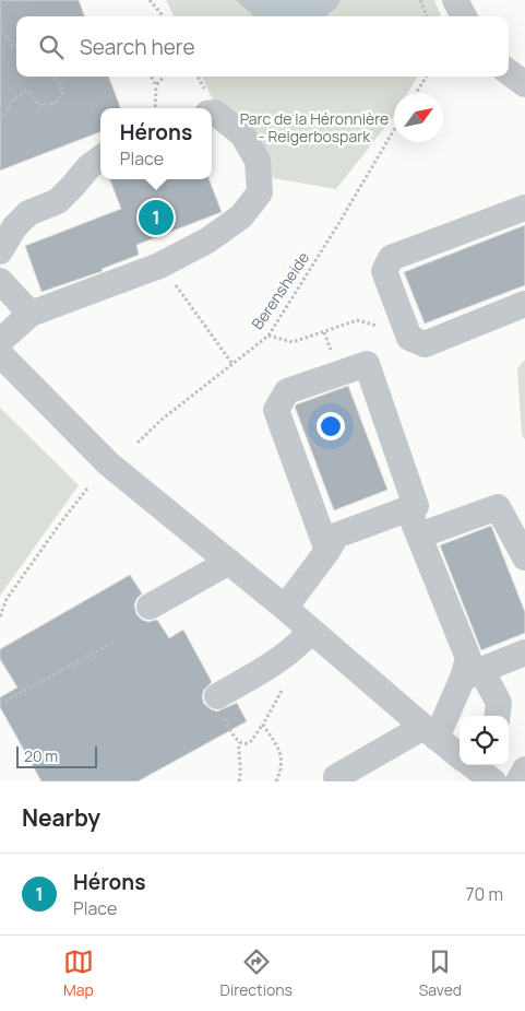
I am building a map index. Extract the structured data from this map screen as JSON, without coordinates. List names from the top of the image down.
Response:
{
  "streets": {
    "path": ["Berensheide"]
  },
  "parks": ["Parc de la Héronnière - Reigerbospark"],
  "scale_bar": "20 m",
  "north": "top right",
  "page": {
    "search": "Search here",
    "popup": ["Hérons", "Place"],
    "pins": "1",
    "scale": "20 m",
    "heading": "Nearby",
    "list": [
      {
        "mark": "1",
        "name": "Hérons",
        "note": "Place",
        "value": "70 m"
      }
    ],
    "nav": ["Map", "Directions", "Saved"]
  }
}
